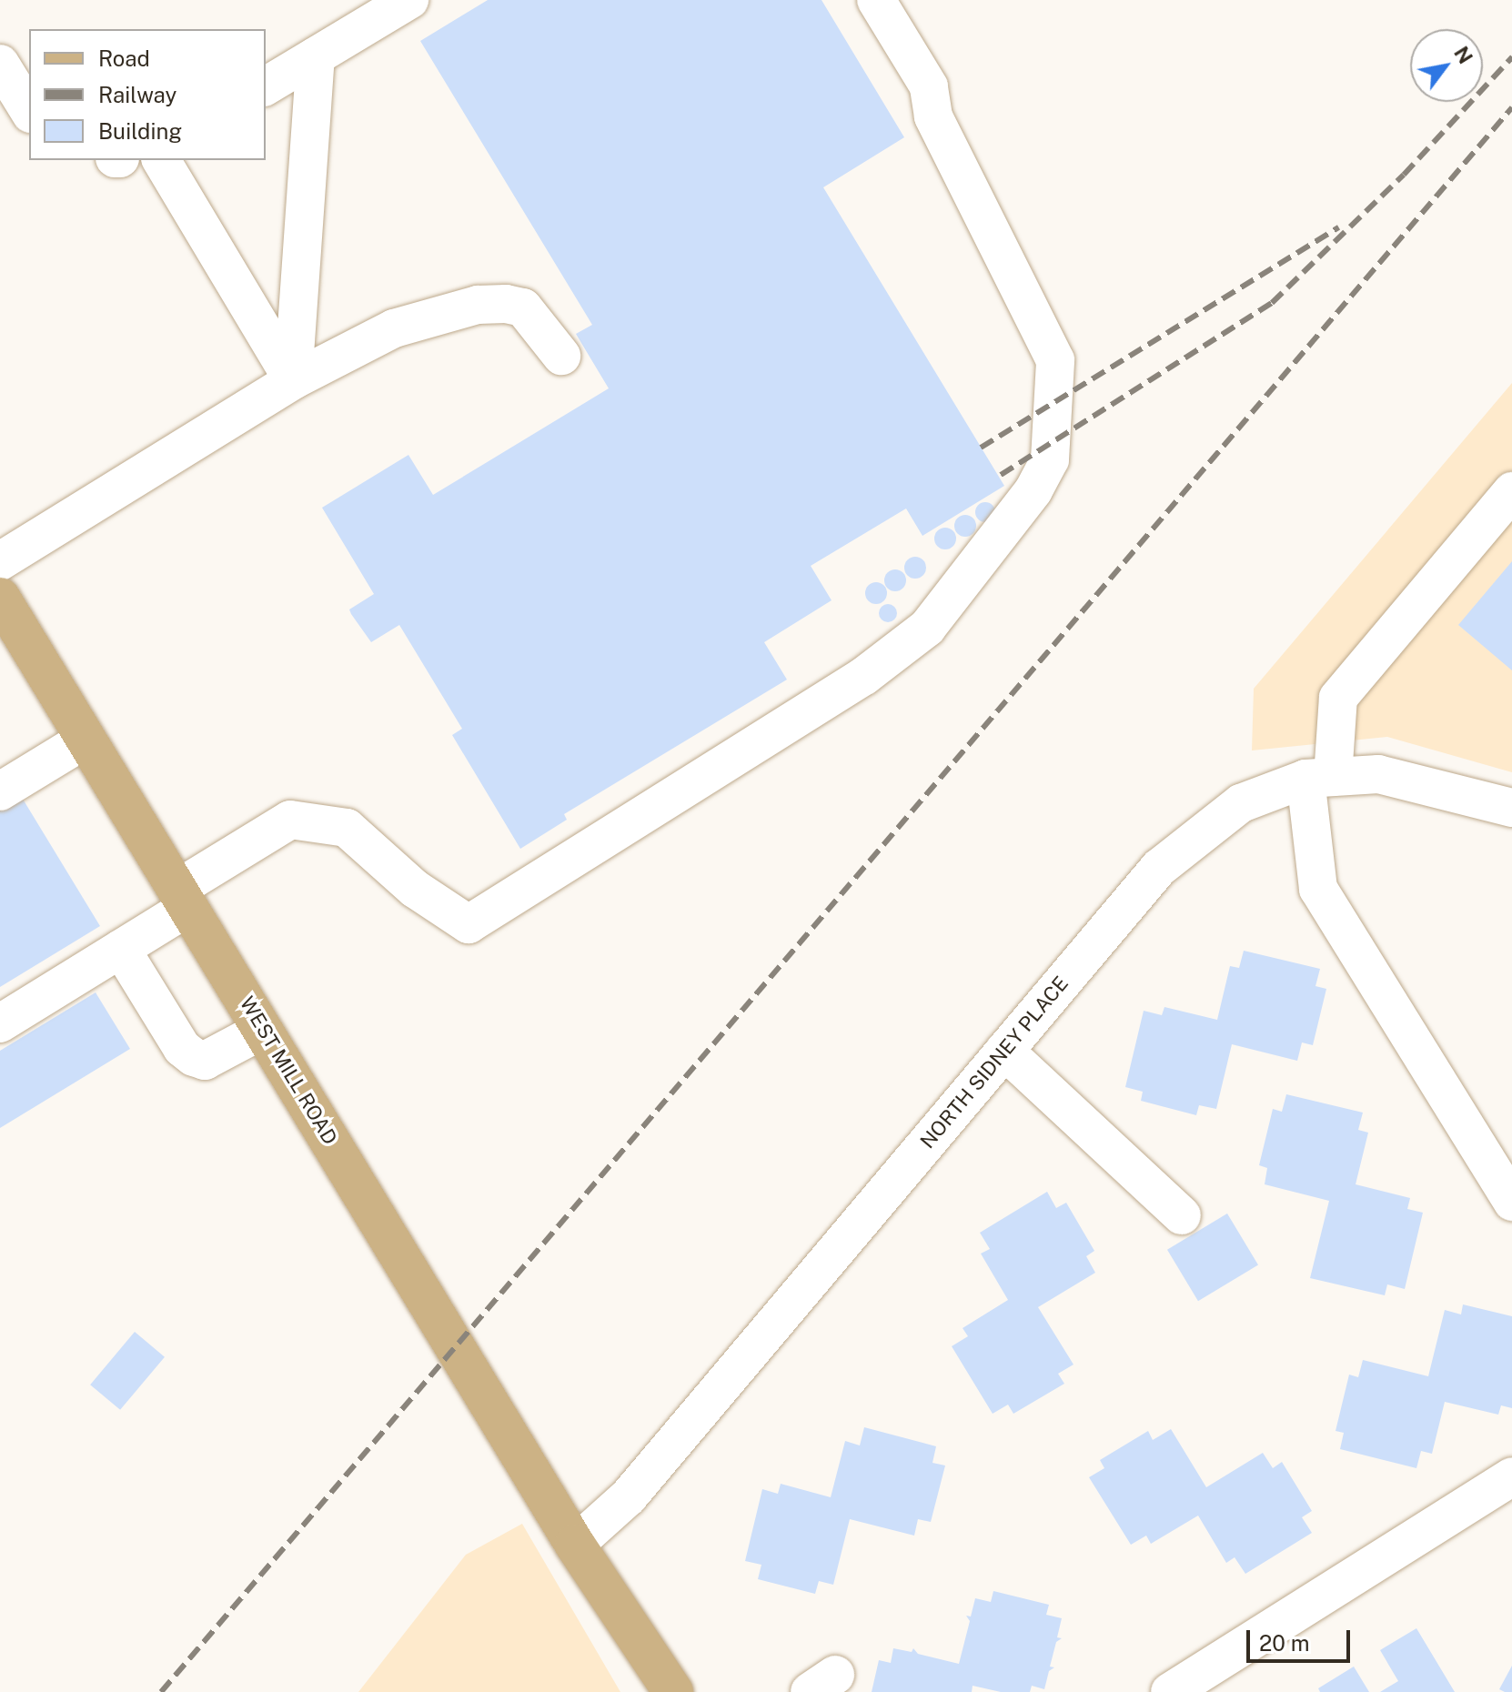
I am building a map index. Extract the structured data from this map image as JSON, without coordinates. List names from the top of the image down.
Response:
{
  "streets": {
    "main road": ["WEST MILL ROAD"],
    "street": ["NORTH SIDNEY PLACE"]
  },
  "crossings": [
    ["NORTH SIDNEY PLACE", "WEST MILL ROAD"]
  ],
  "legend": ["Road", "Railway", "Building"],
  "scale_bar": "20 m",
  "north": "top right"
}
